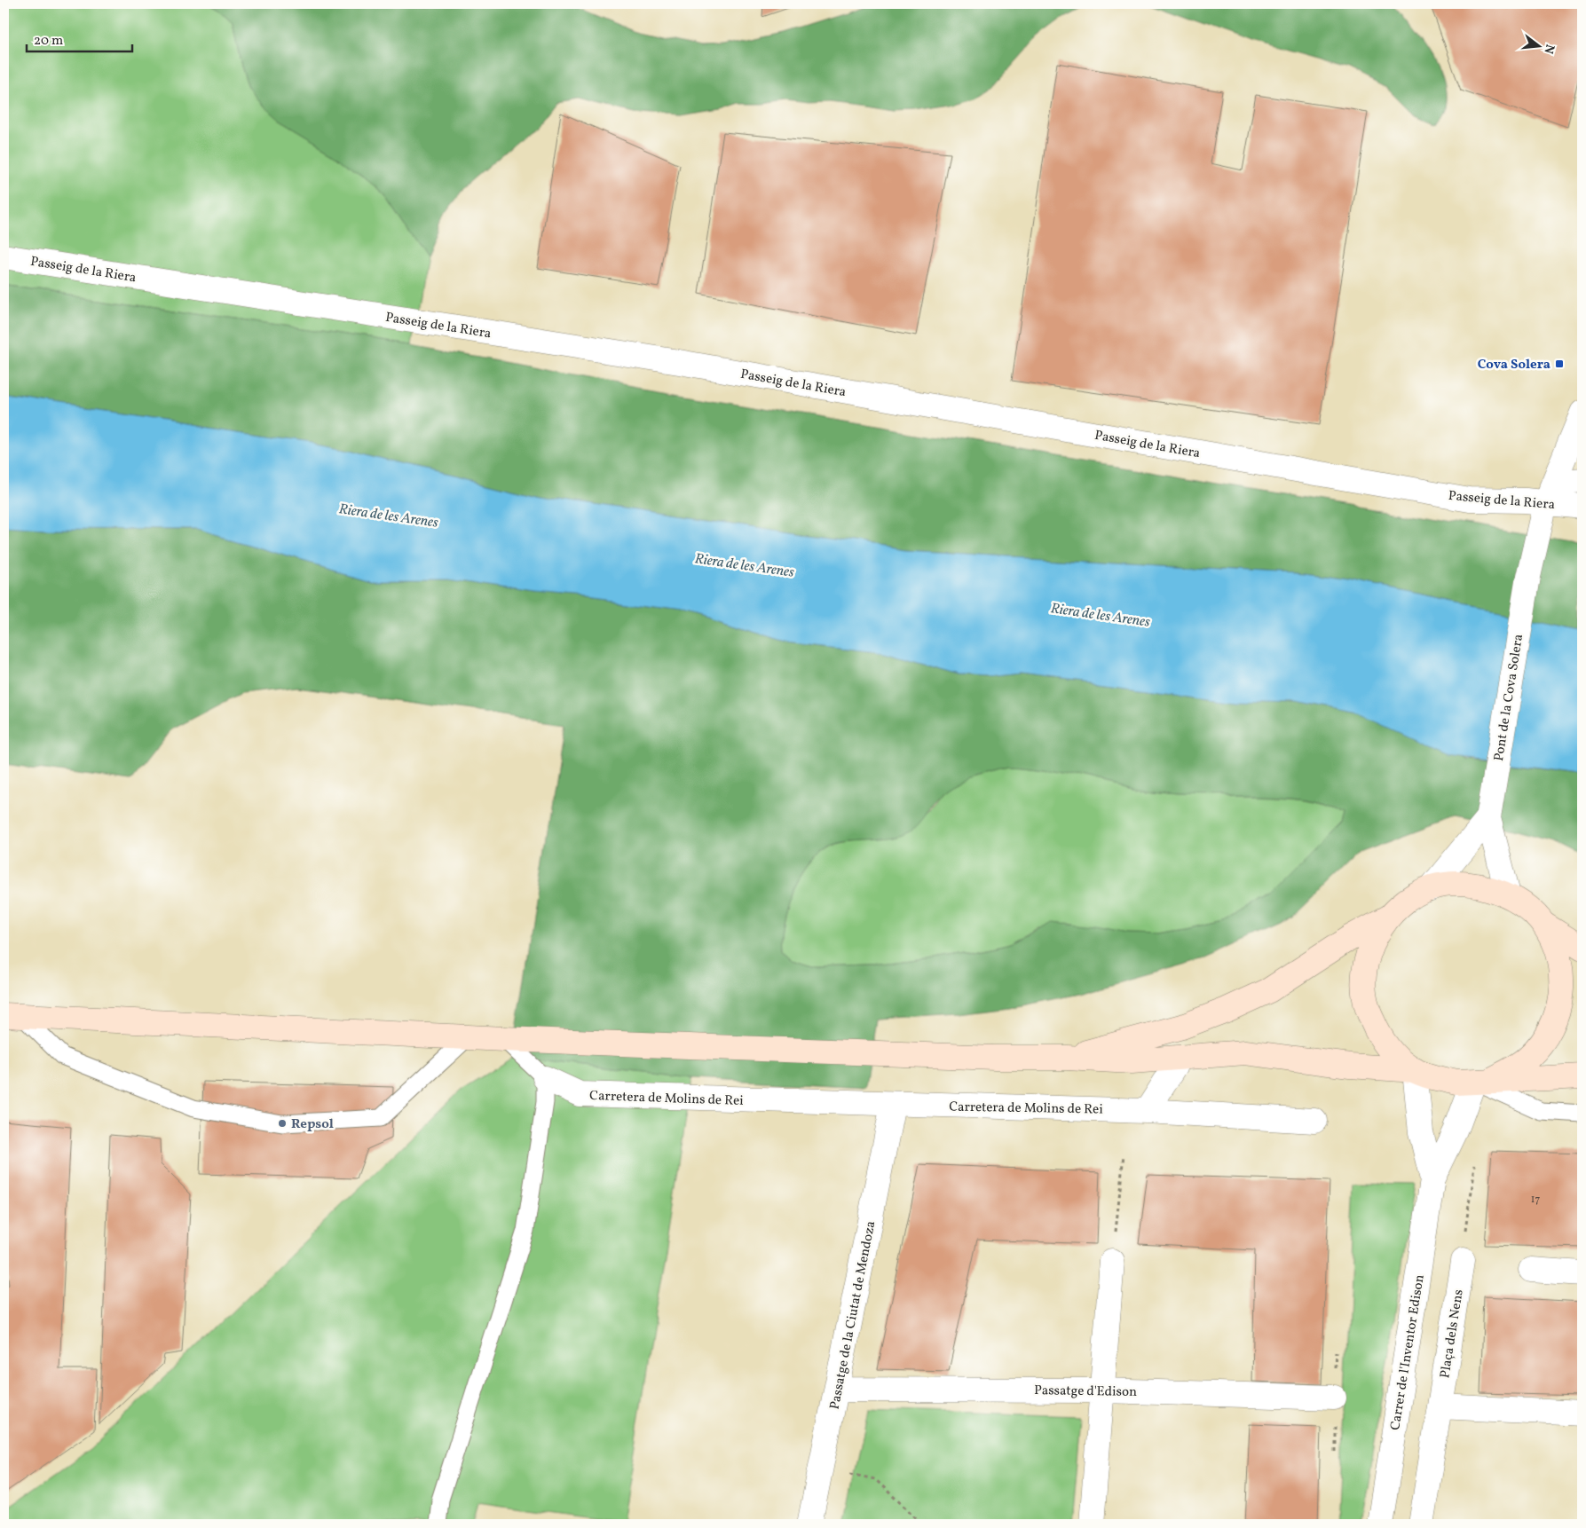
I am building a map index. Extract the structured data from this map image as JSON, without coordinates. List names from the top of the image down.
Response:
{
  "streets": {
    "street": [
      "Passeig de la Riera",
      "Pont de la Cova Solera",
      "Carretera de Molins de Rei",
      "Passatge de la Ciutat de Mendoza",
      "Plaça dels Nens",
      "Carrer de l'Inventor Edison",
      "Passatge d'Edison"
    ]
  },
  "crossings": [
    ["Passeig de la Riera", "Pont de la Cova Solera"],
    ["Carretera de Molins de Rei", "Passatge de la Ciutat de Mendoza"],
    ["Passatge de la Ciutat de Mendoza", "Passatge d'Edison"]
  ],
  "water": ["Riera de les Arenes"],
  "places": {
    "transit": ["Cova Solera"],
    "other": ["Repsol"]
  },
  "house_numbers": ["17"],
  "scale_bar": "20 m",
  "north": "right"
}
